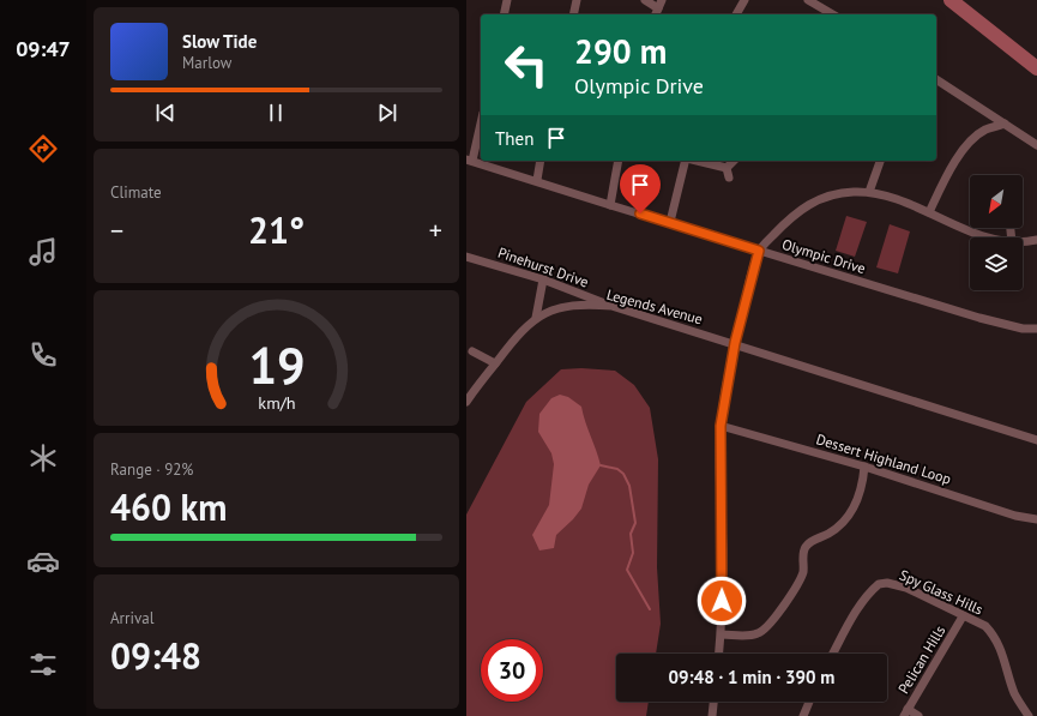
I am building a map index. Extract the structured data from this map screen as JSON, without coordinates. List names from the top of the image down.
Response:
{
  "streets": {
    "street": [
      "Olympic Drive",
      "Pinehurst Drive",
      "Legends Avenue",
      "Dessert Highland Loop",
      "Spy Glass Hills",
      "Pelican Hills"
    ]
  },
  "crossings": [
    ["Pinehurst Drive", "Legends Avenue"],
    ["Spy Glass Hills", "Pelican Hills"]
  ],
  "north": "bottom left",
  "page": {
    "tabs": "09:47",
    "turn": ["290 m", "Olympic Drive"],
    "song": ["Slow Tide", "Marlow"],
    "then": "Then",
    "tile": [
      "Climate",
      ["Range · 92%", "460 km"],
      ["Arrival", "09:48"]
    ],
    "heat": ["−", "21°", "+"],
    "limit": "30",
    "trip": "09:48 · 1 min · 390 m",
    "gauge": ["19", "km/h"]
  }
}
